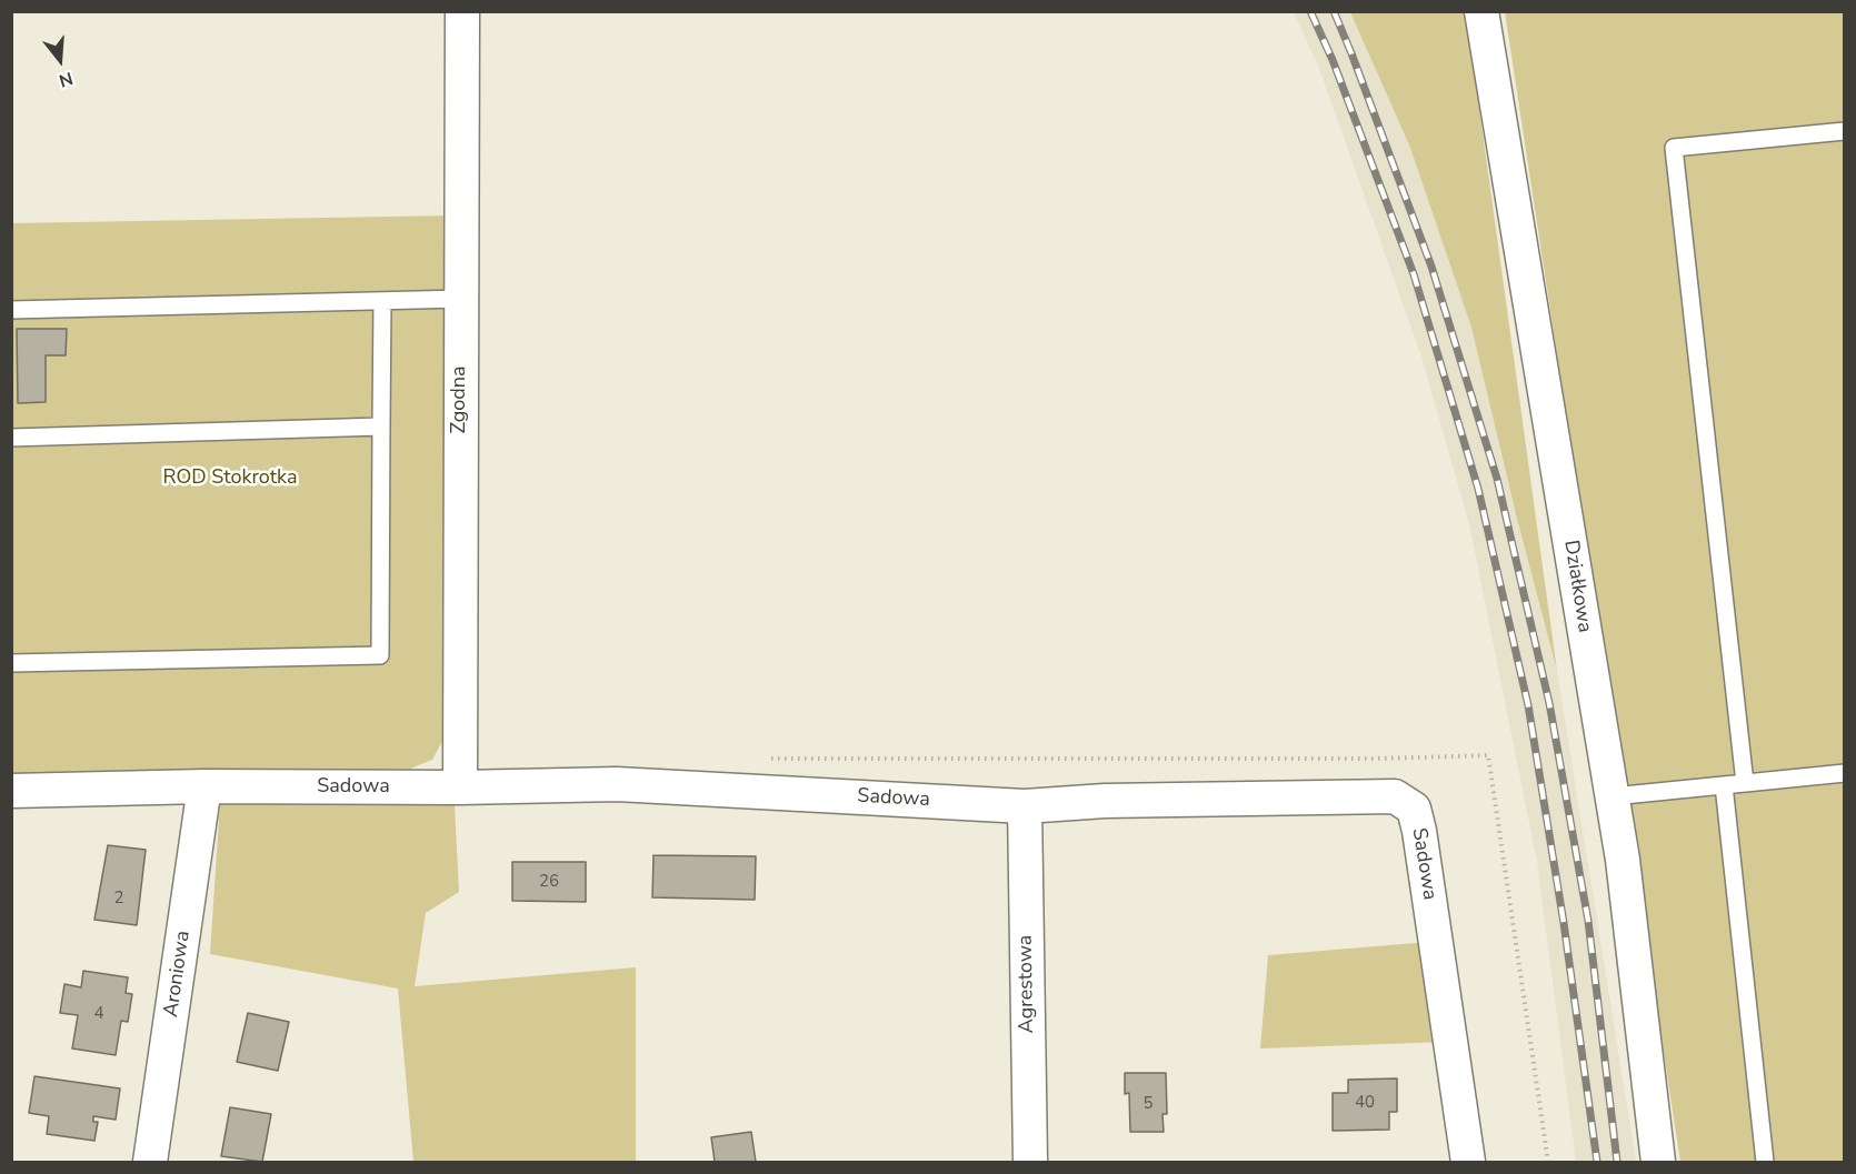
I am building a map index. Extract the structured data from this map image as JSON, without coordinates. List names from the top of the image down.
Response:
{
  "streets": {
    "street": [
      "Zgodna",
      "Działkowa",
      "Sadowa",
      "Aroniowa",
      "Agrestowa"
    ]
  },
  "crossings": [
    ["Zgodna", "Sadowa"],
    ["Sadowa", "Aroniowa"],
    ["Sadowa", "Agrestowa"]
  ],
  "parks": ["ROD Stokrotka"],
  "house_numbers": [
    "26",
    "2",
    "4",
    "40",
    "5"
  ],
  "north": "bottom"
}
